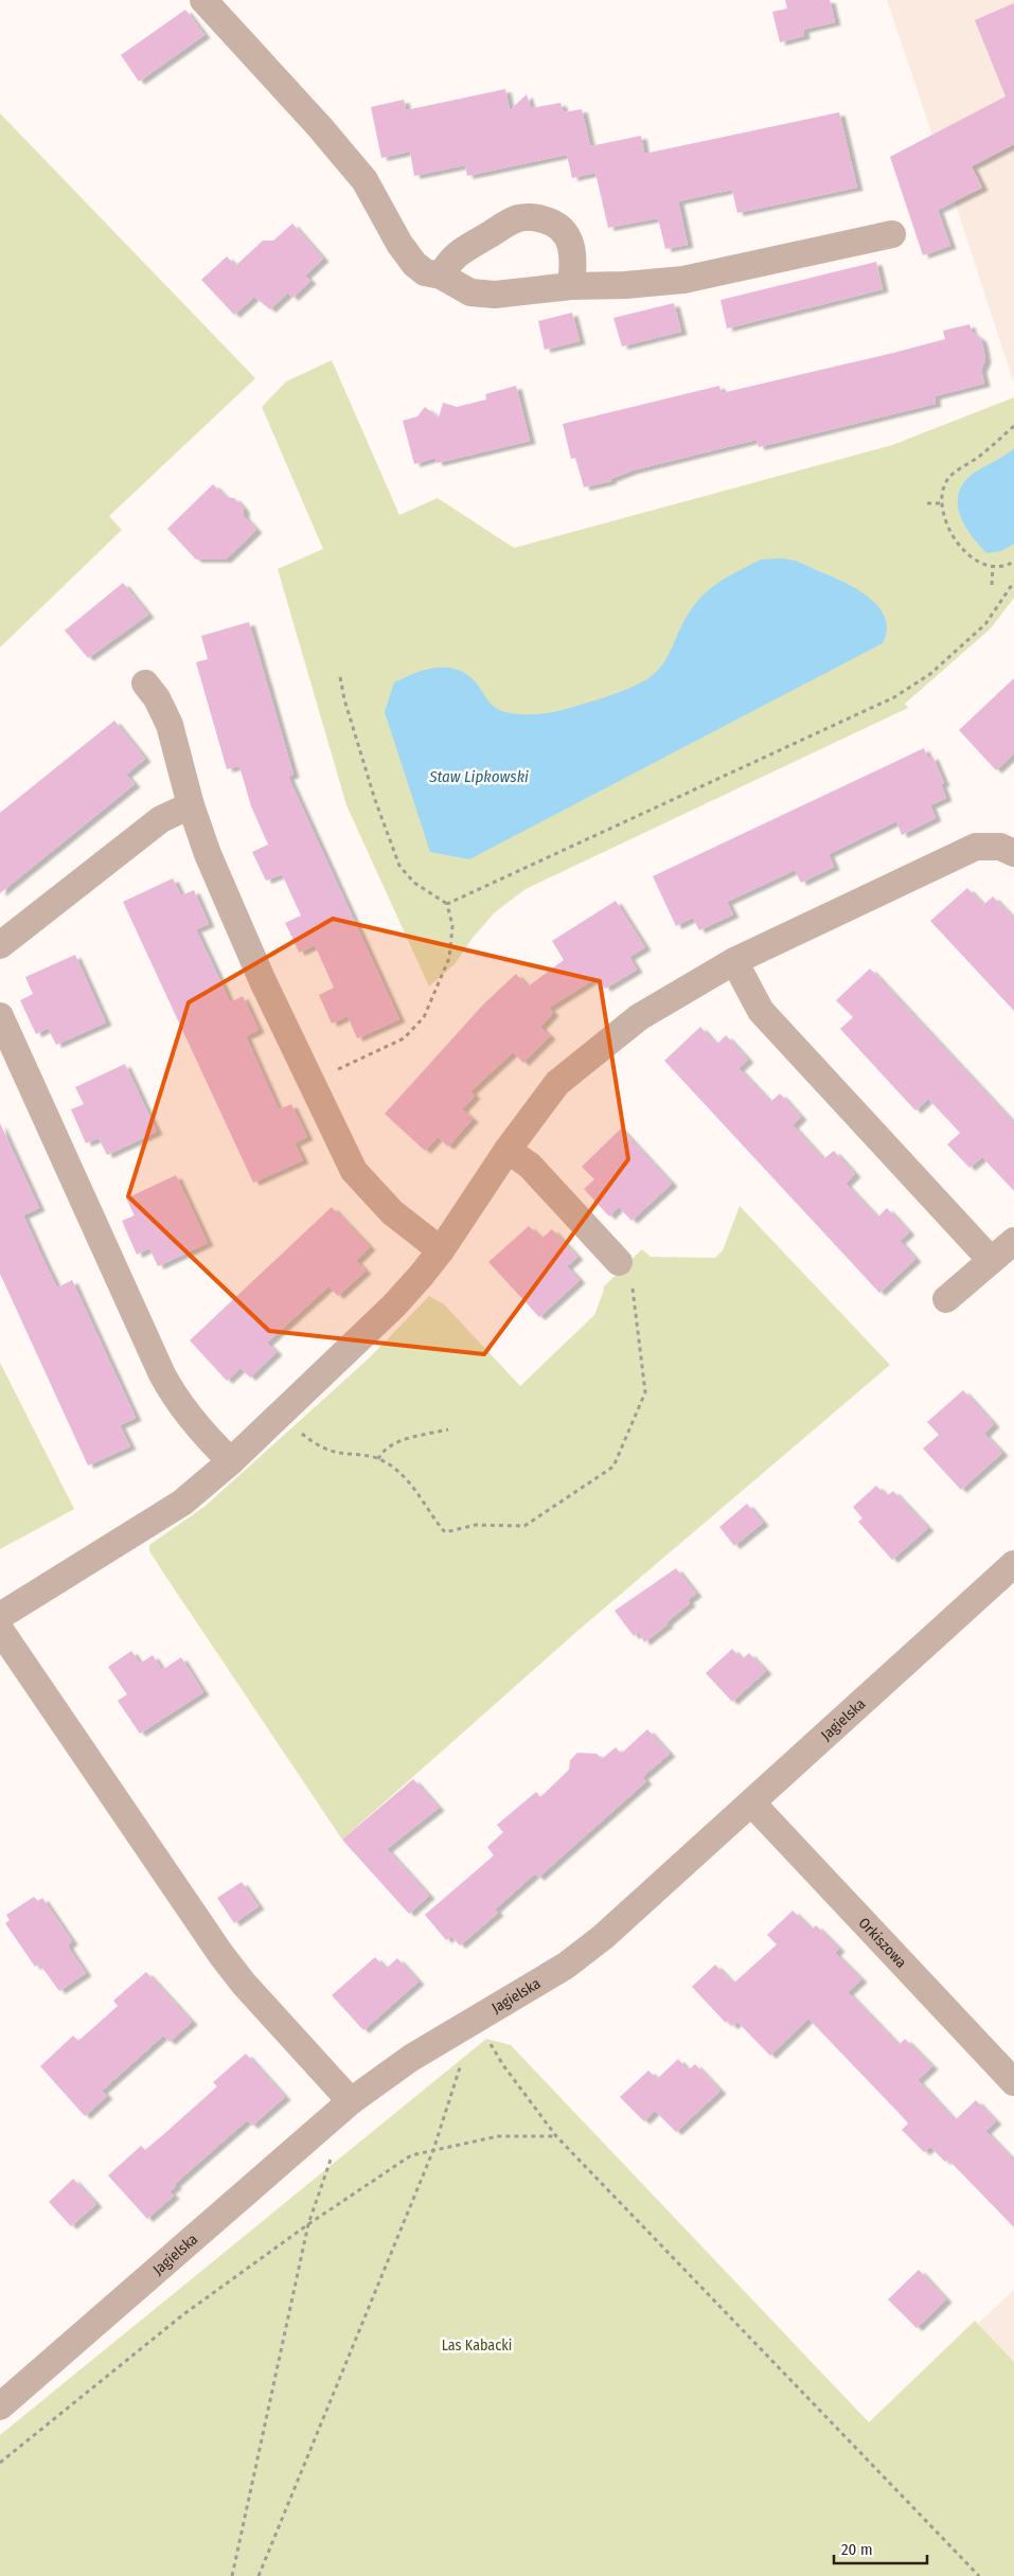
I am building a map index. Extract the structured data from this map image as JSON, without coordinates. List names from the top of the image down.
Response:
{
  "streets": {
    "street": ["Jagielska", "Orkiszowa"]
  },
  "crossings": [
    ["Jagielska", "Orkiszowa"]
  ],
  "water": ["Staw Lipkowski"],
  "parks": ["Las Kabacki"],
  "scale_bar": "20 m"
}
